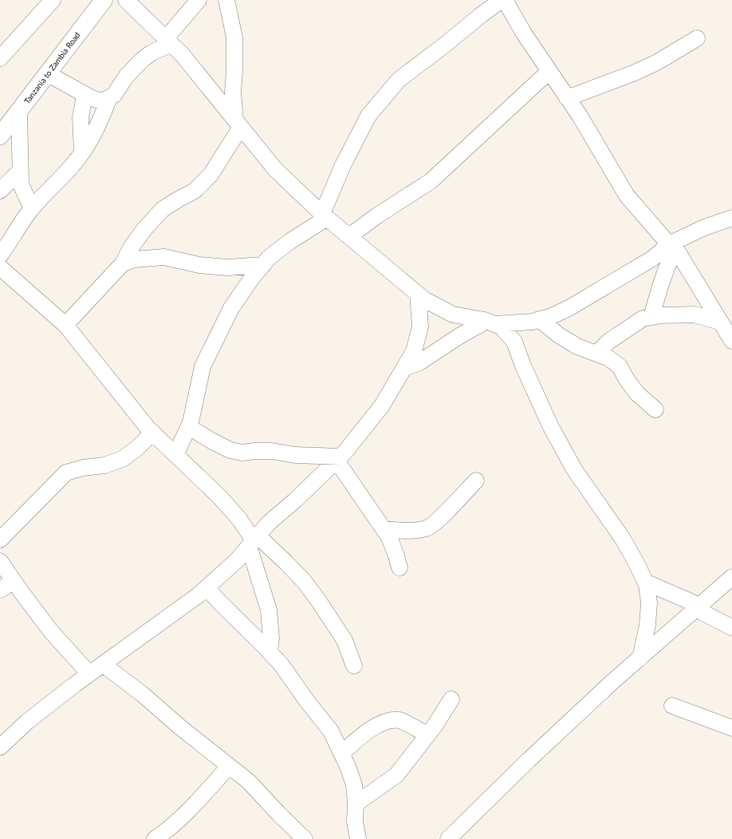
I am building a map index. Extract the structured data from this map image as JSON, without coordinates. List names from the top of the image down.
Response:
{
  "streets": {
    "highway": ["Tanzania to Zambia Road"]
  }
}
